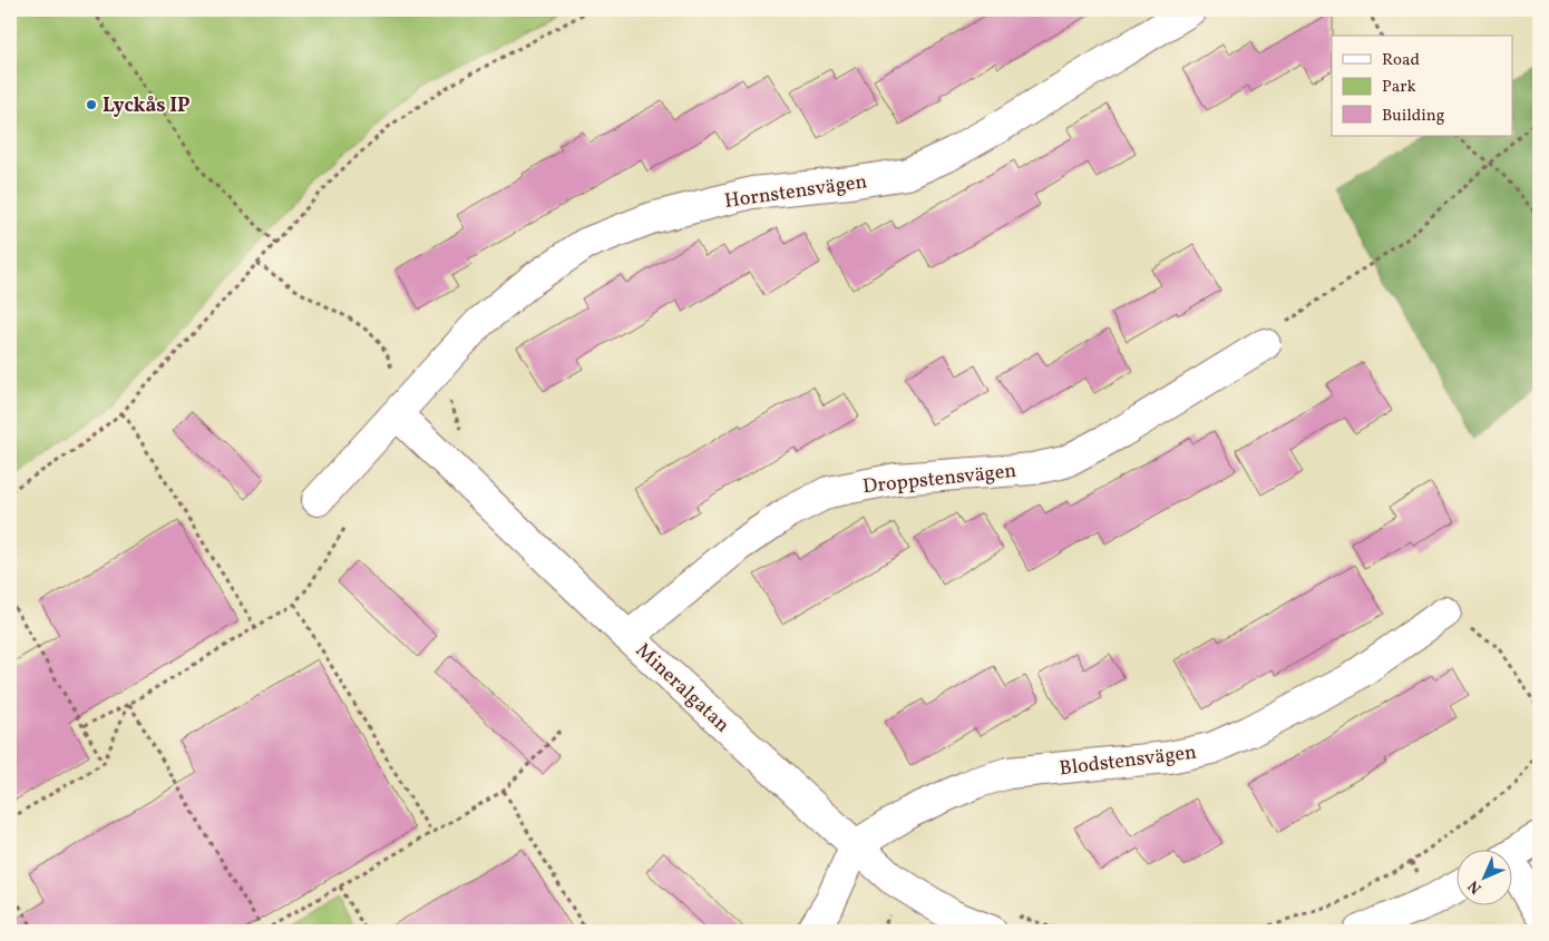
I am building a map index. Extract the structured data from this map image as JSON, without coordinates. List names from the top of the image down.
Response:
{
  "streets": {
    "street": [
      "Hornstensvägen",
      "Droppstensvägen",
      "Mineralgatan",
      "Blodstensvägen"
    ]
  },
  "crossings": [
    ["Hornstensvägen", "Mineralgatan"],
    ["Droppstensvägen", "Mineralgatan"],
    ["Mineralgatan", "Blodstensvägen"]
  ],
  "places": ["Lyckås IP"],
  "legend": ["Road", "Park", "Building"],
  "north": "bottom left"
}
